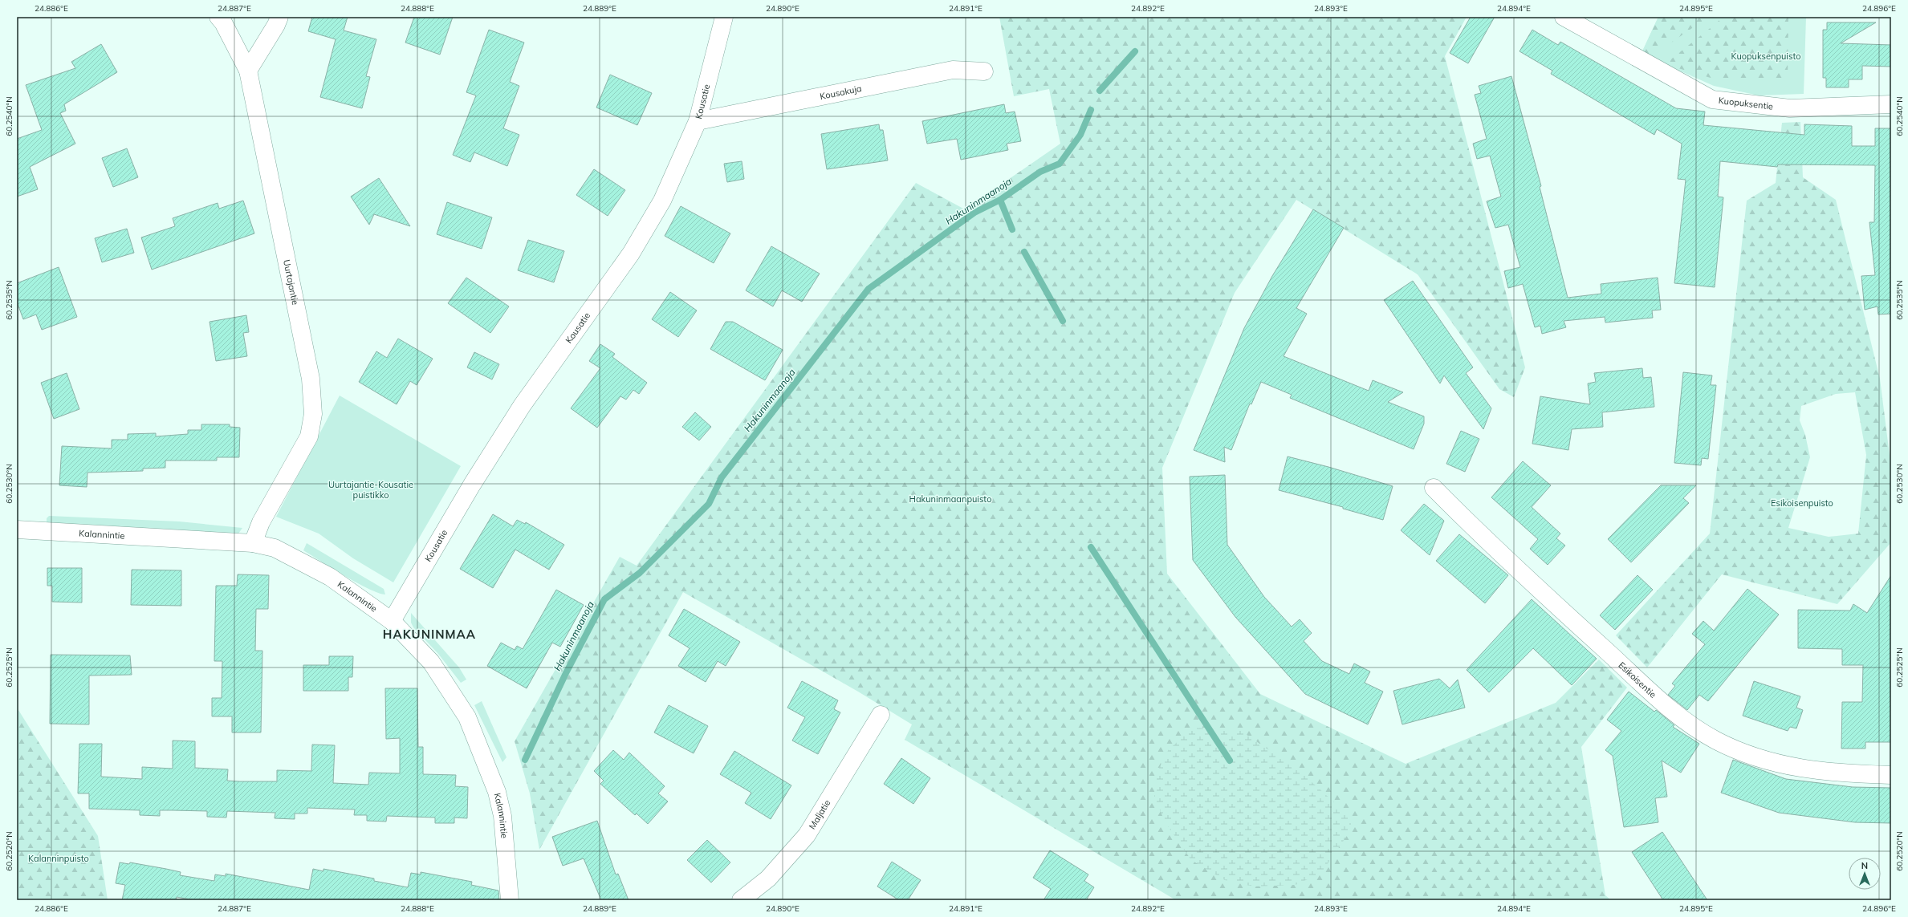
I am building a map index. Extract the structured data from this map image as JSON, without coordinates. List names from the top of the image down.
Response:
{
  "streets": {
    "street": [
      "Kousakuja",
      "Kousatie",
      "Kuopuksentie",
      "Uurtajantie",
      "Kalannintie",
      "Esikoisentie",
      "Maljatie"
    ]
  },
  "crossings": [
    ["Kousakuja", "Kousatie"],
    ["Kousatie", "Kalannintie"],
    ["Uurtajantie", "Kalannintie"]
  ],
  "districts": ["HAKUNINMAA"],
  "water": ["Hakuninmaanoja"],
  "parks": [
    "Kuopuksenpuisto",
    "Uurtajantie-Kousatie puistikko",
    "Hakuninmaanpuisto",
    "Esikoisenpuisto",
    "Kalanninpuisto"
  ],
  "north": "top",
  "coordinates": [
    "24.886°E",
    "24.887°E",
    "24.888°E",
    "24.889°E",
    "24.890°E",
    "24.891°E",
    "24.892°E",
    "24.893°E",
    "24.894°E",
    "24.895°E",
    "24.896°E",
    "60.2540°N",
    "60.2535°N",
    "60.2530°N",
    "60.2525°N",
    "60.2520°N"
  ]
}
